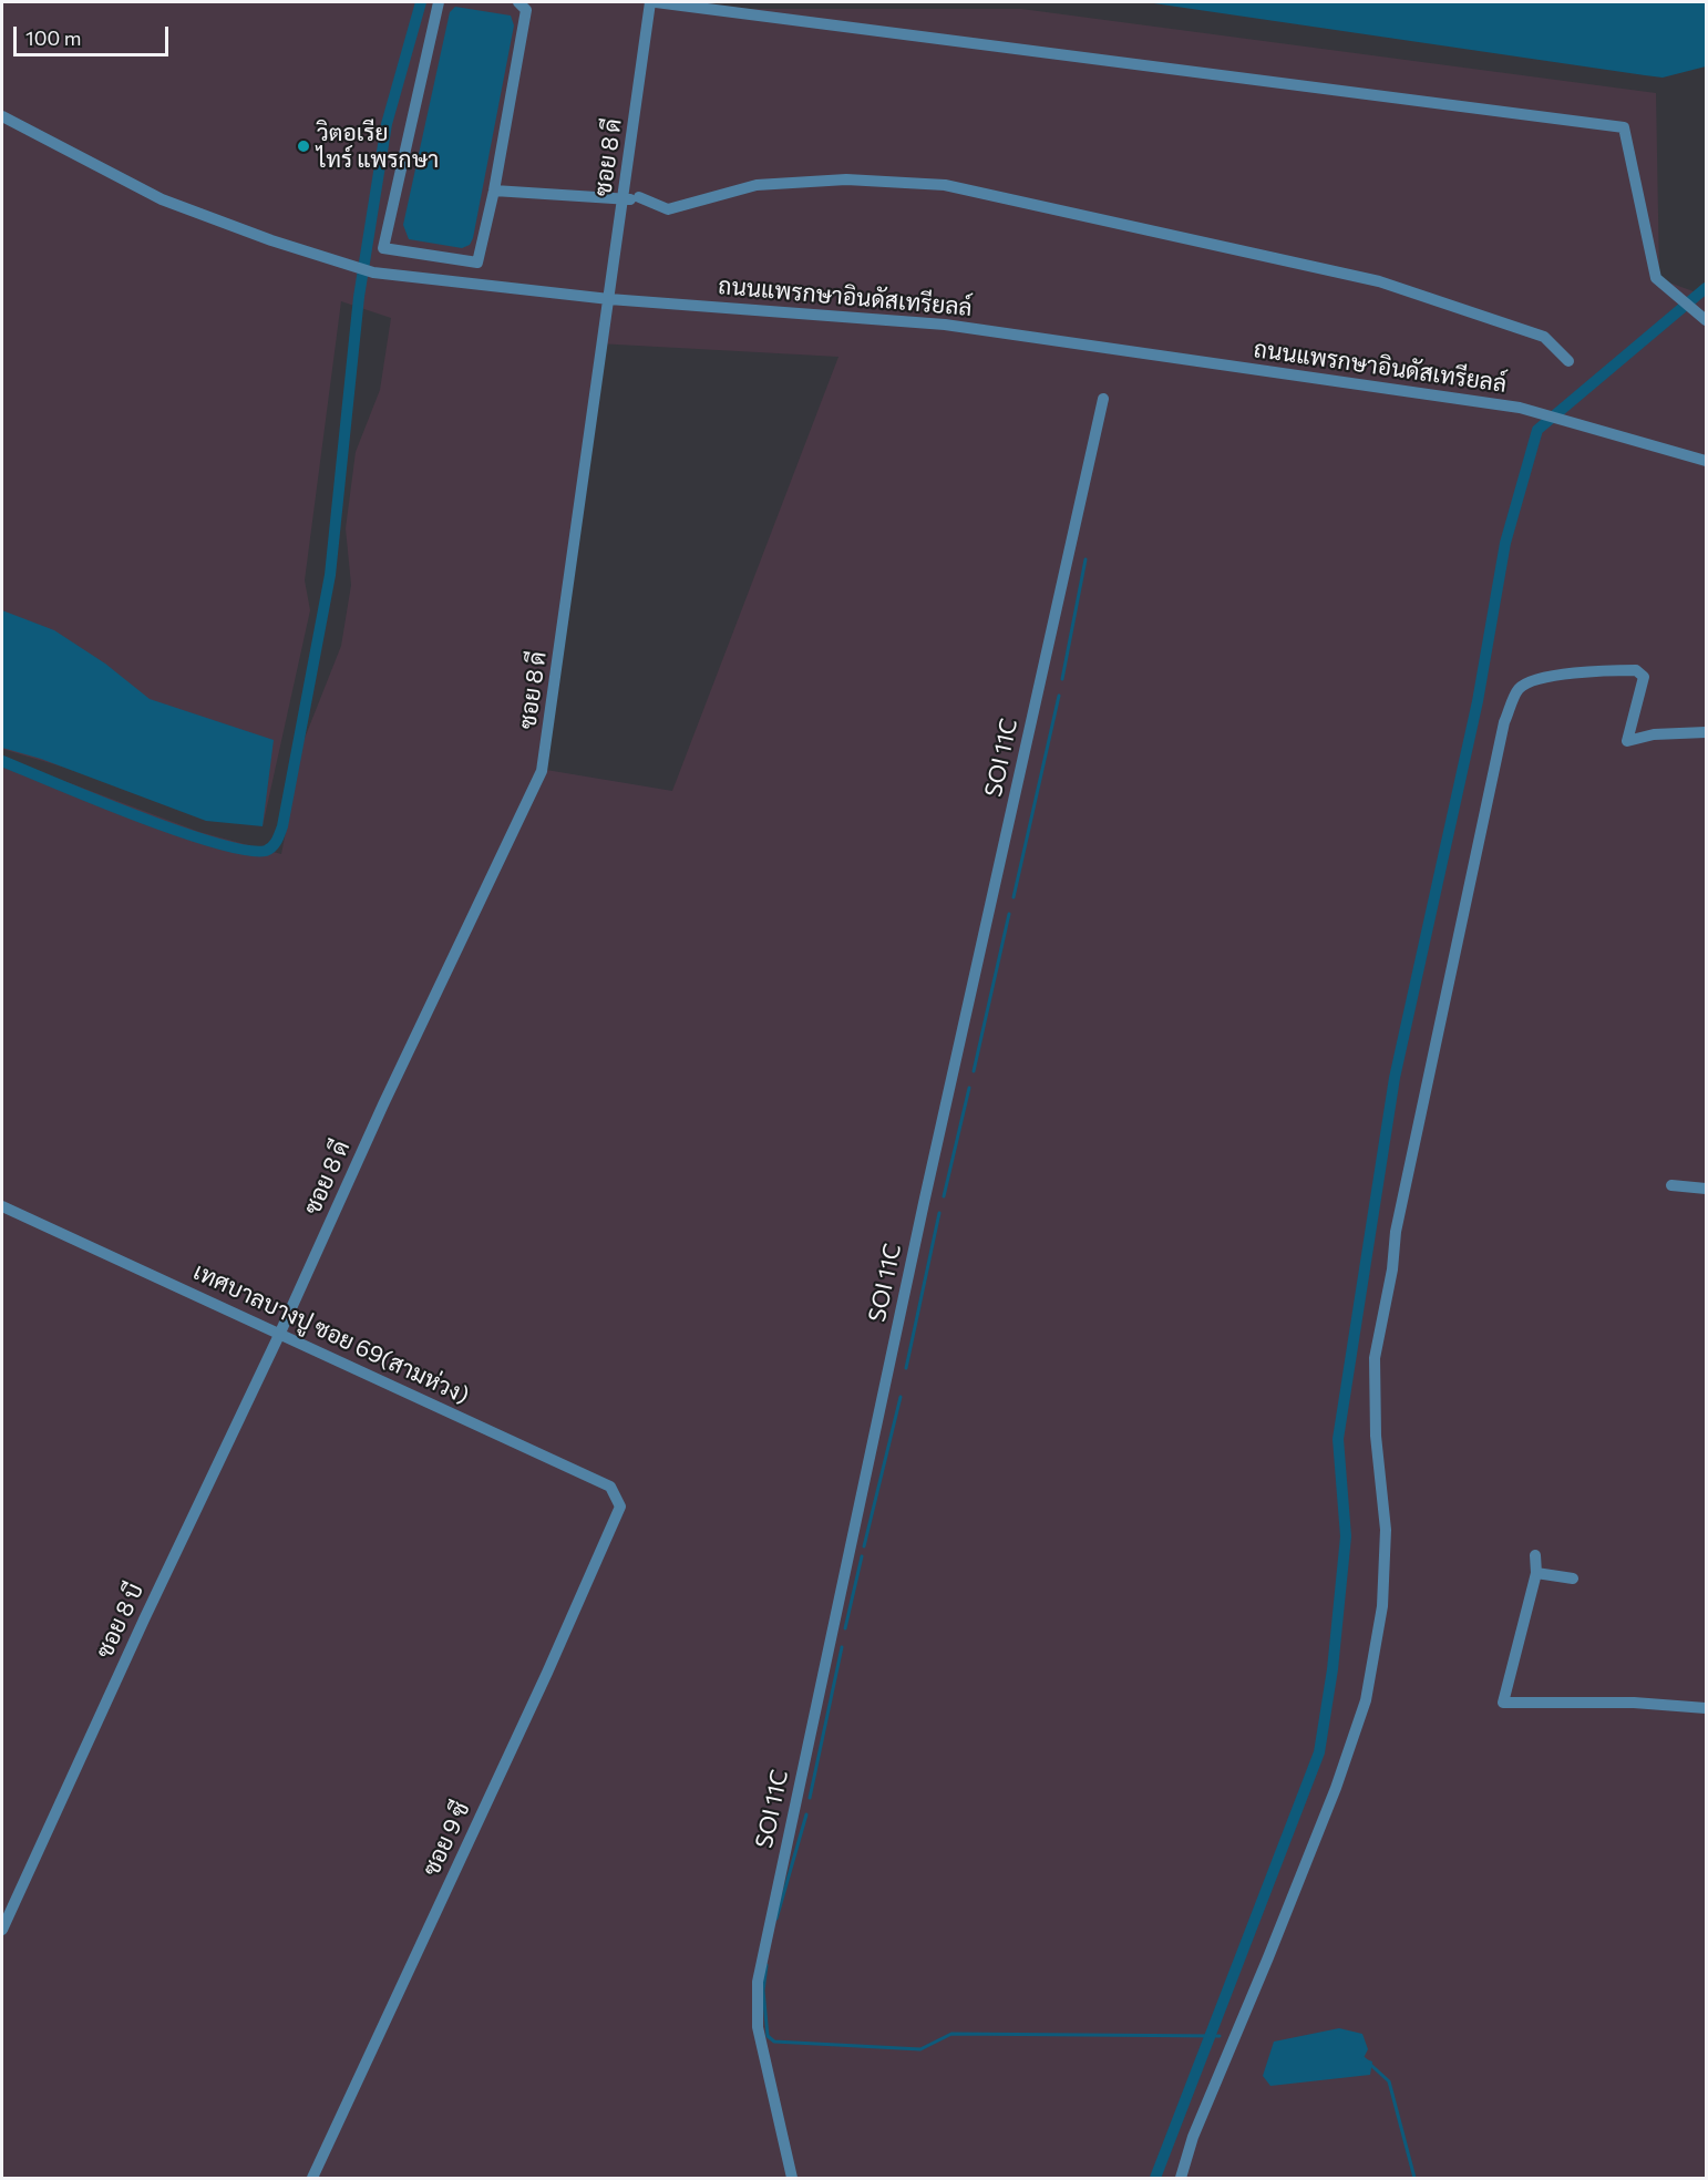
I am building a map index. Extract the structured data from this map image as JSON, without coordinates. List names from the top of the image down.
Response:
{
  "streets": {
    "street": [
      "ซอย 8 ดี",
      "ถนนแพรกษาอินดัสเทรียลล์",
      "SOI 11C",
      "เทศบาลบางปู ซอย 69(สามห่วง)",
      "ซอย 8 บี",
      "ซอย 9 ซี"
    ]
  },
  "crossings": [
    ["ซอย 8 ดี", "ถนนแพรกษาอินดัสเทรียลล์"],
    ["ซอย 8 ดี", "เทศบาลบางปู ซอย 69(สามห่วง)"],
    ["ซอย 8 ดี", "ซอย 8 บี"],
    ["เทศบาลบางปู ซอย 69(สามห่วง)", "ซอย 8 บี"],
    ["เทศบาลบางปู ซอย 69(สามห่วง)", "ซอย 9 ซี"]
  ],
  "places": ["วิตอเรีย ไทร์ แพรกษา"],
  "scale_bar": "100 m"
}
